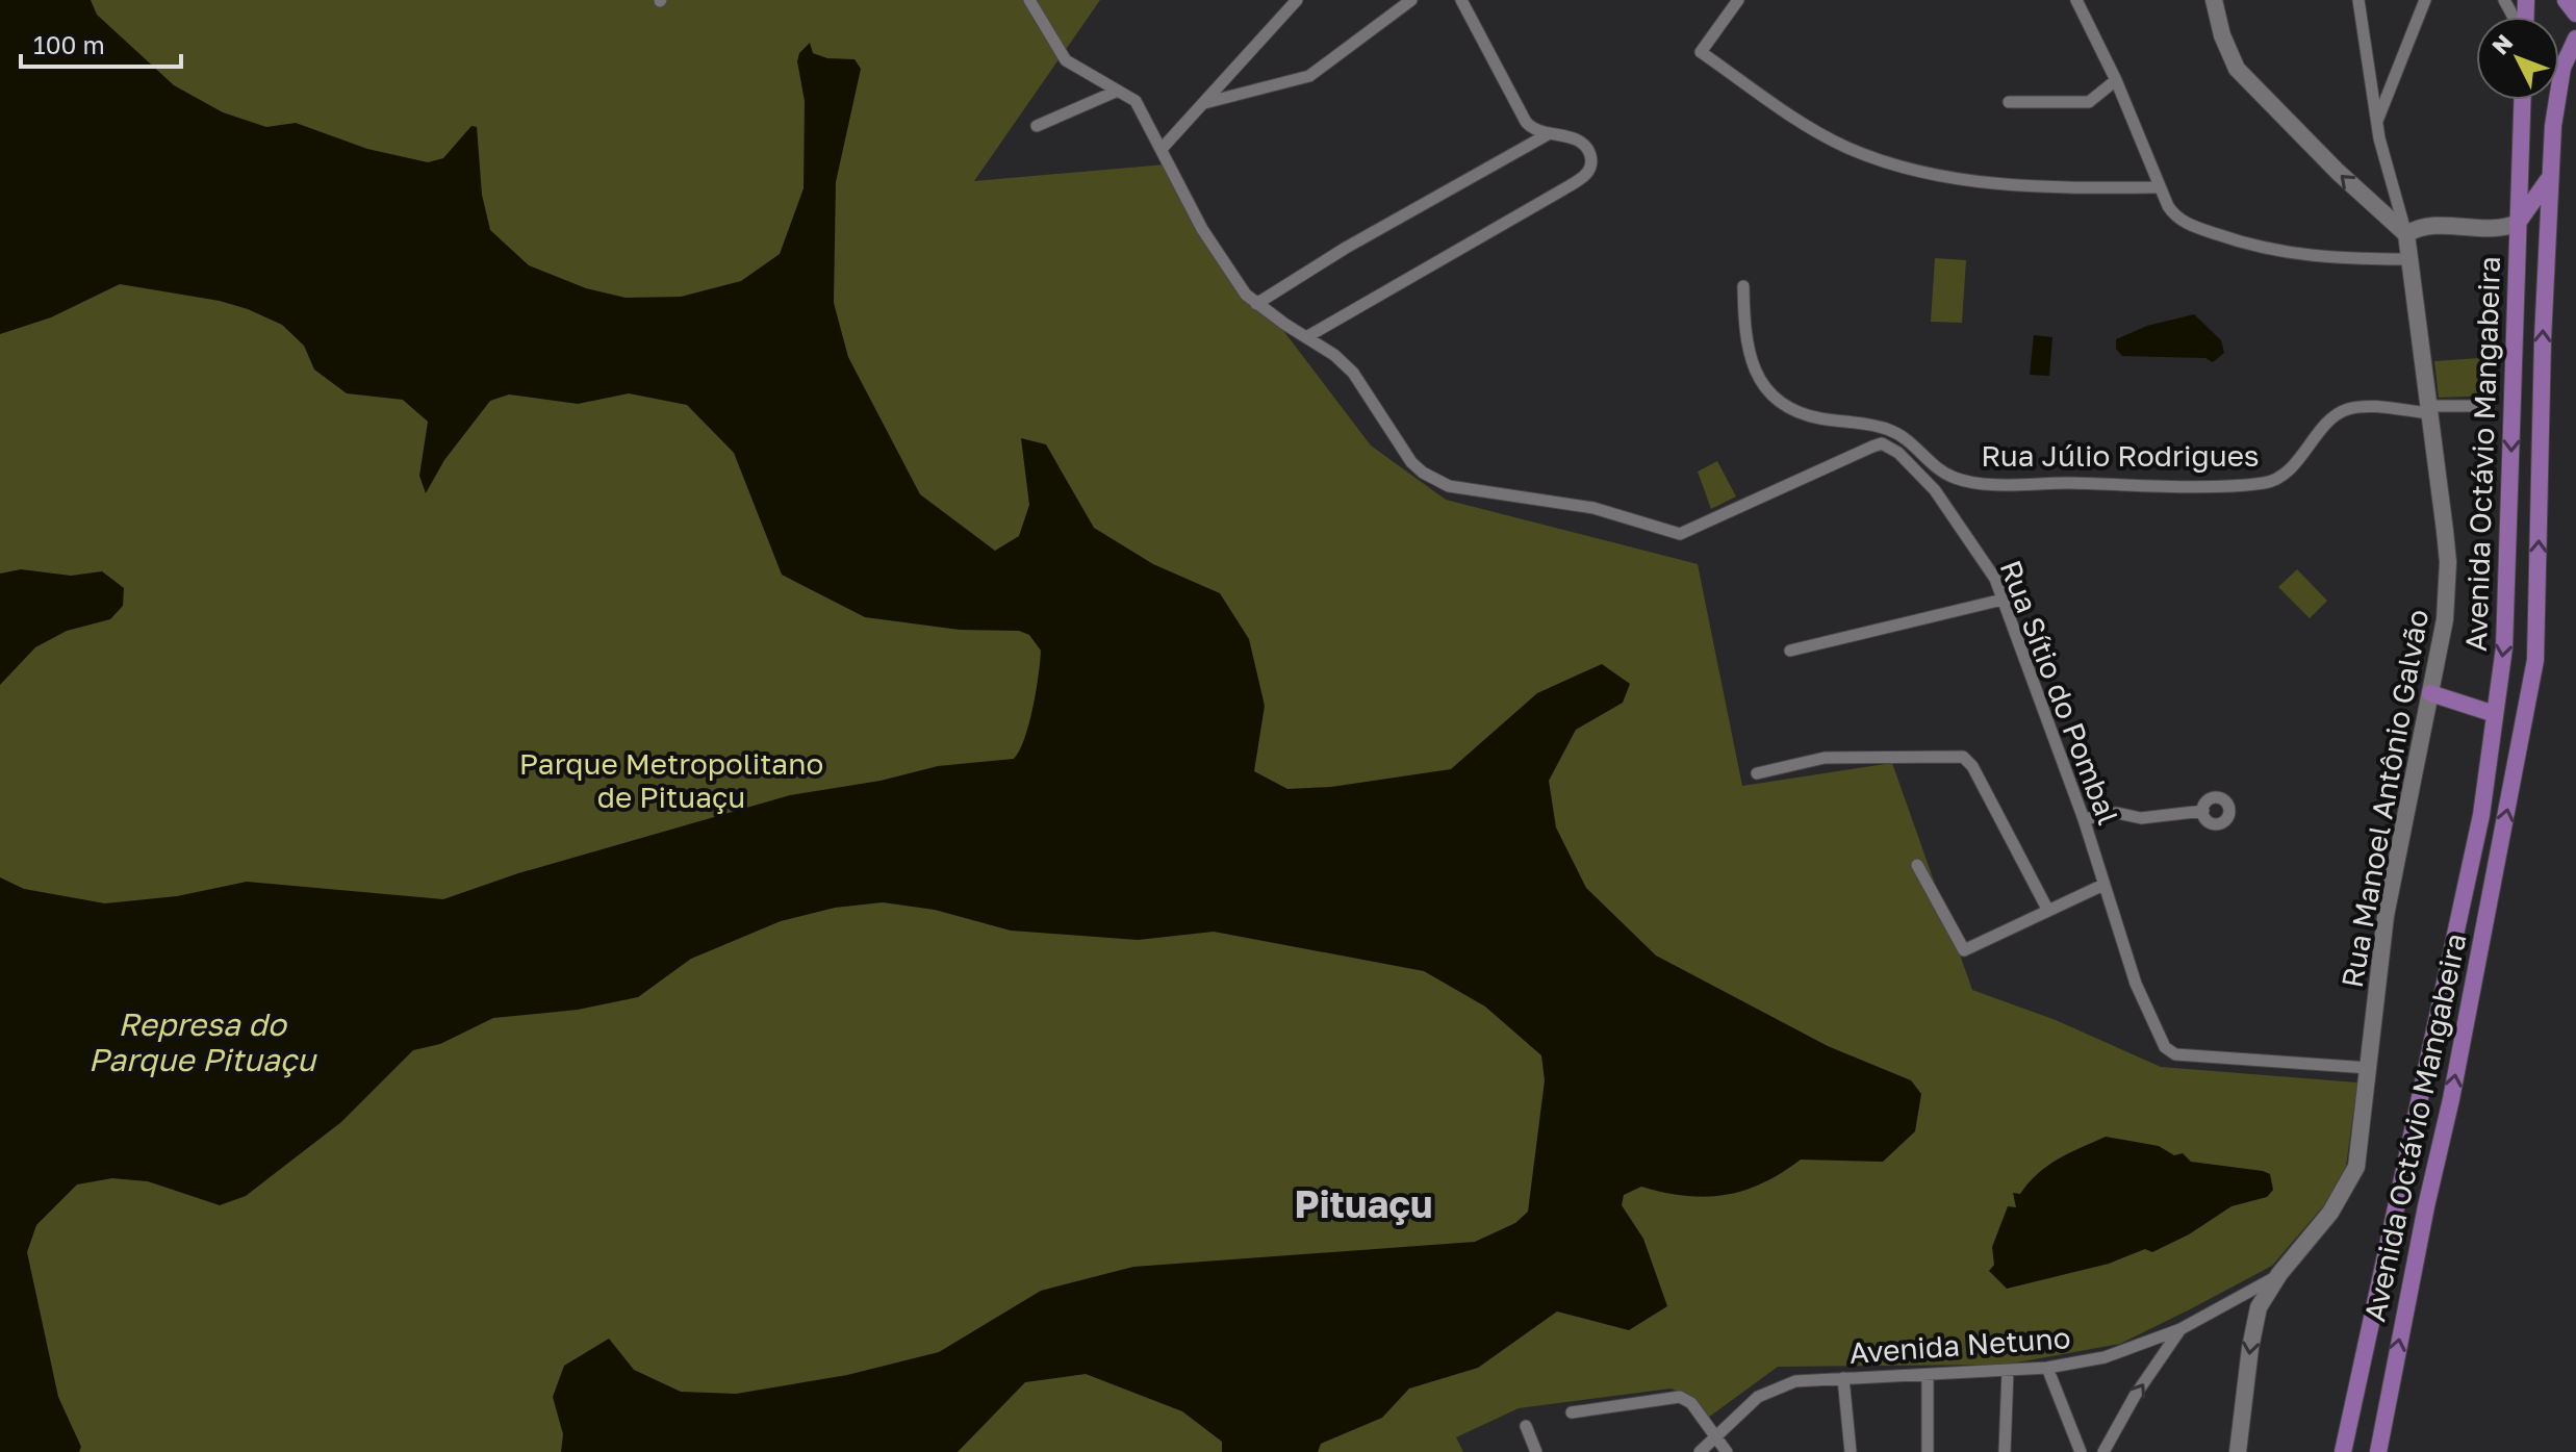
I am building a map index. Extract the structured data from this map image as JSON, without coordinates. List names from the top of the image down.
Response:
{
  "streets": {
    "main road": ["Avenida Octávio Mangabeira"],
    "street": [
      "Rua Júlio Rodrigues",
      "Rua Sítio do Pombal",
      "Rua Manoel Antônio Galvão",
      "Avenida Netuno"
    ]
  },
  "crossings": [
    ["Rua Júlio Rodrigues", "Rua Manoel Antônio Galvão"],
    ["Rua Sítio do Pombal", "Rua Manoel Antônio Galvão"],
    ["Rua Manoel Antônio Galvão", "Avenida Netuno"]
  ],
  "districts": ["Pituaçu"],
  "water": ["Represa do Parque Pituaçu"],
  "parks": ["Parque Metropolitano de Pituaçu"],
  "scale_bar": "100 m",
  "north": "top left"
}
